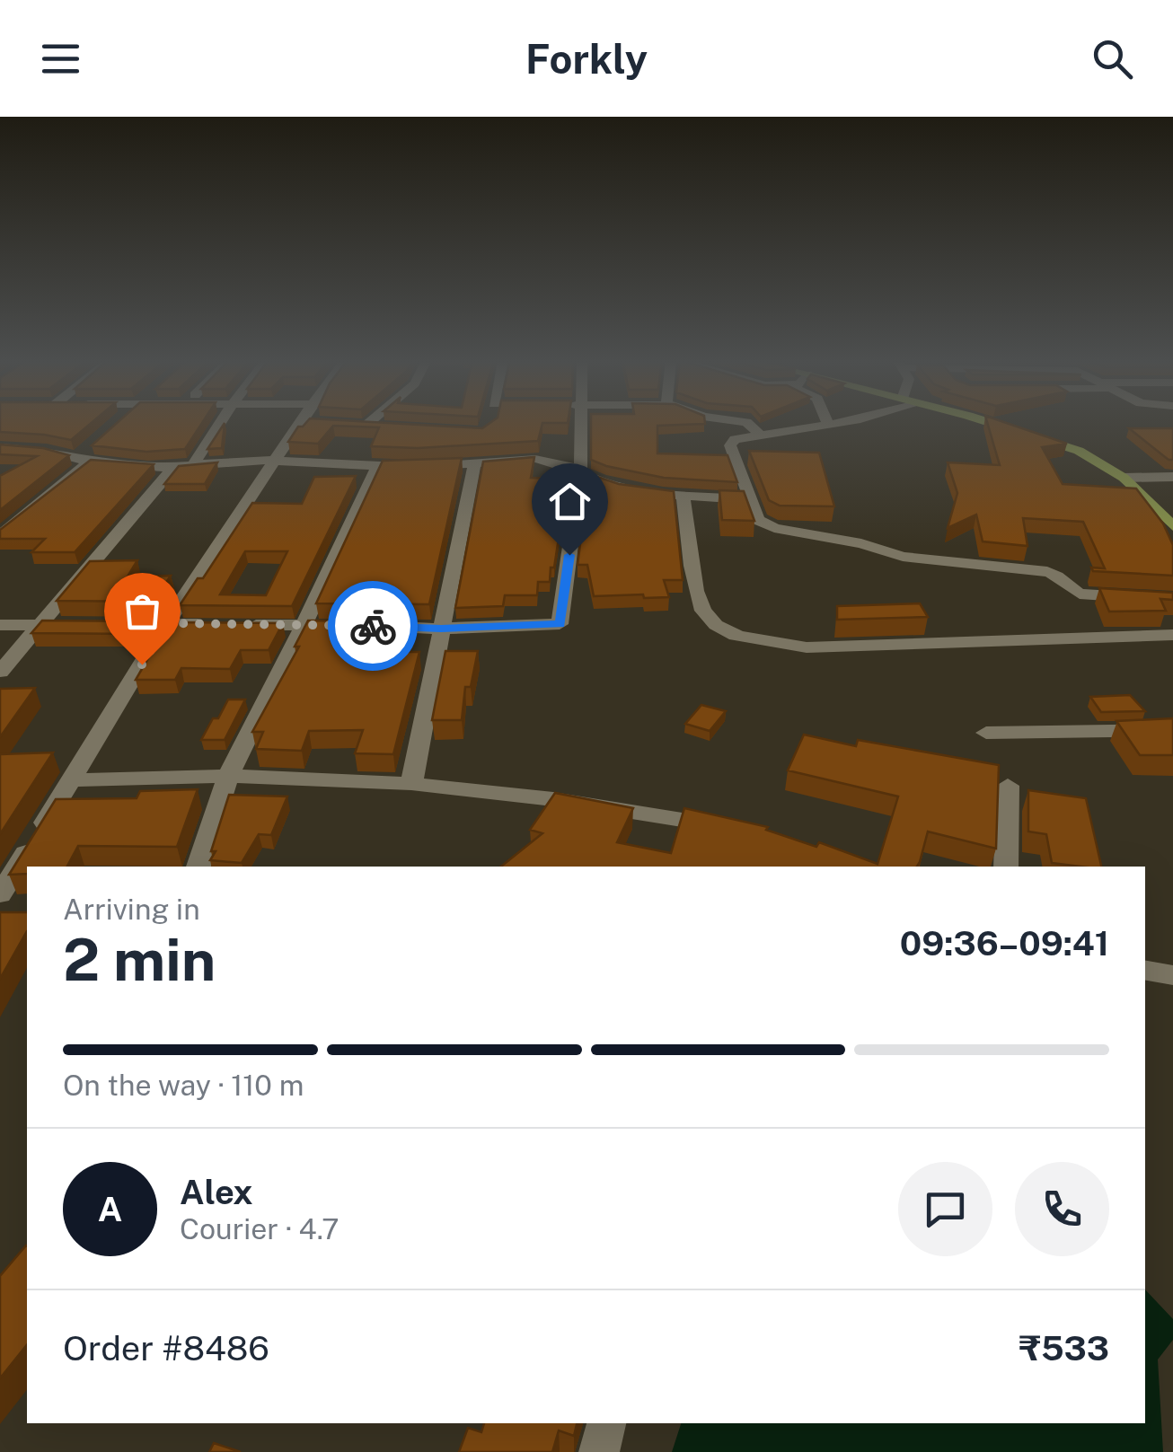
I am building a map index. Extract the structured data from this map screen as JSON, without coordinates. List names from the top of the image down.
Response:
{
  "page": {
    "header": "Forkly",
    "heading": ["2 min", "Arriving in", "09:36–09:41"],
    "panel": [
      "Alex",
      "Courier · 4.7",
      "Order #8486",
      "₹533"
    ],
    "bar": "On the way · 110 m",
    "round": "A"
  }
}
